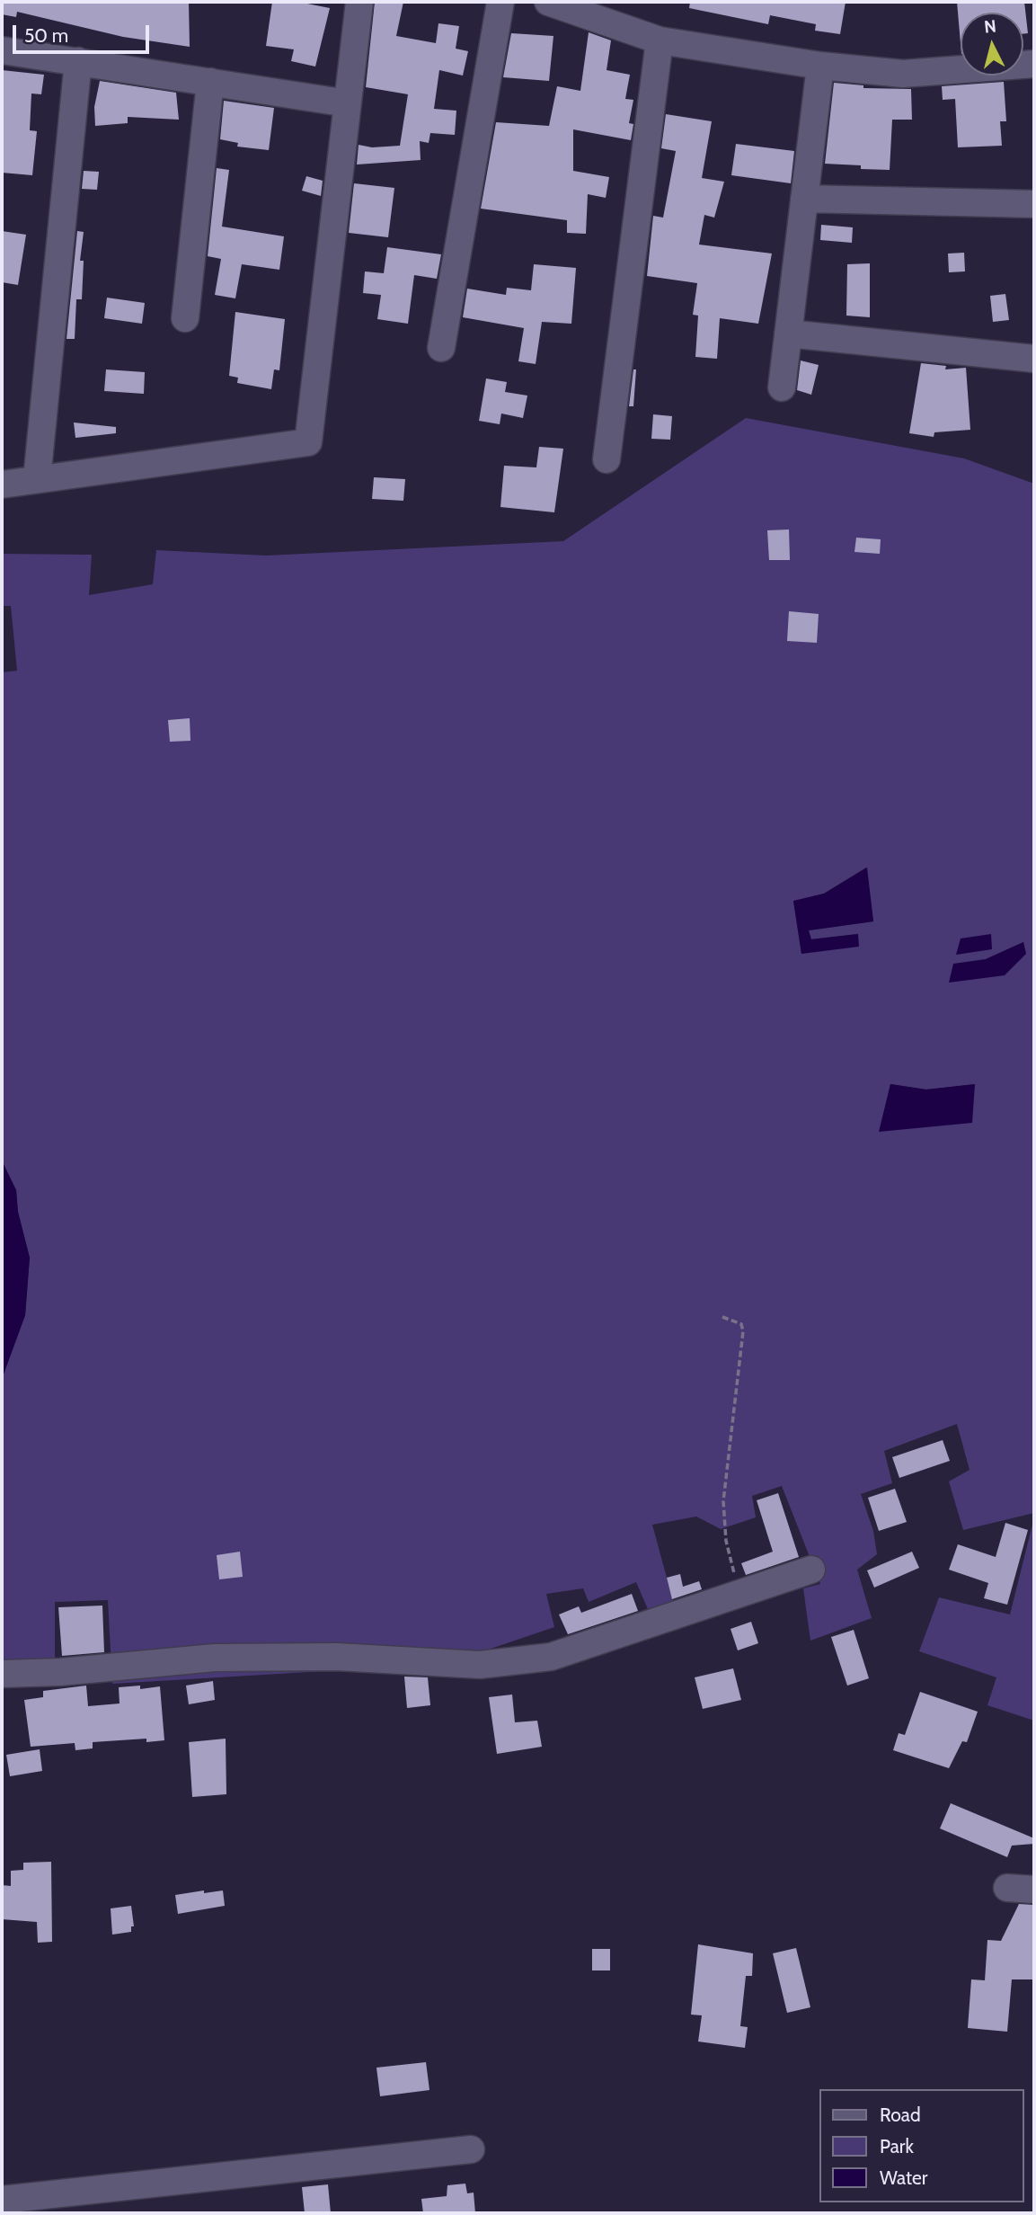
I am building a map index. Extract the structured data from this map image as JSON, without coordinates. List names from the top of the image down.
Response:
{
  "legend": ["Road", "Park", "Water"],
  "scale_bar": "50 m",
  "north": "top"
}
